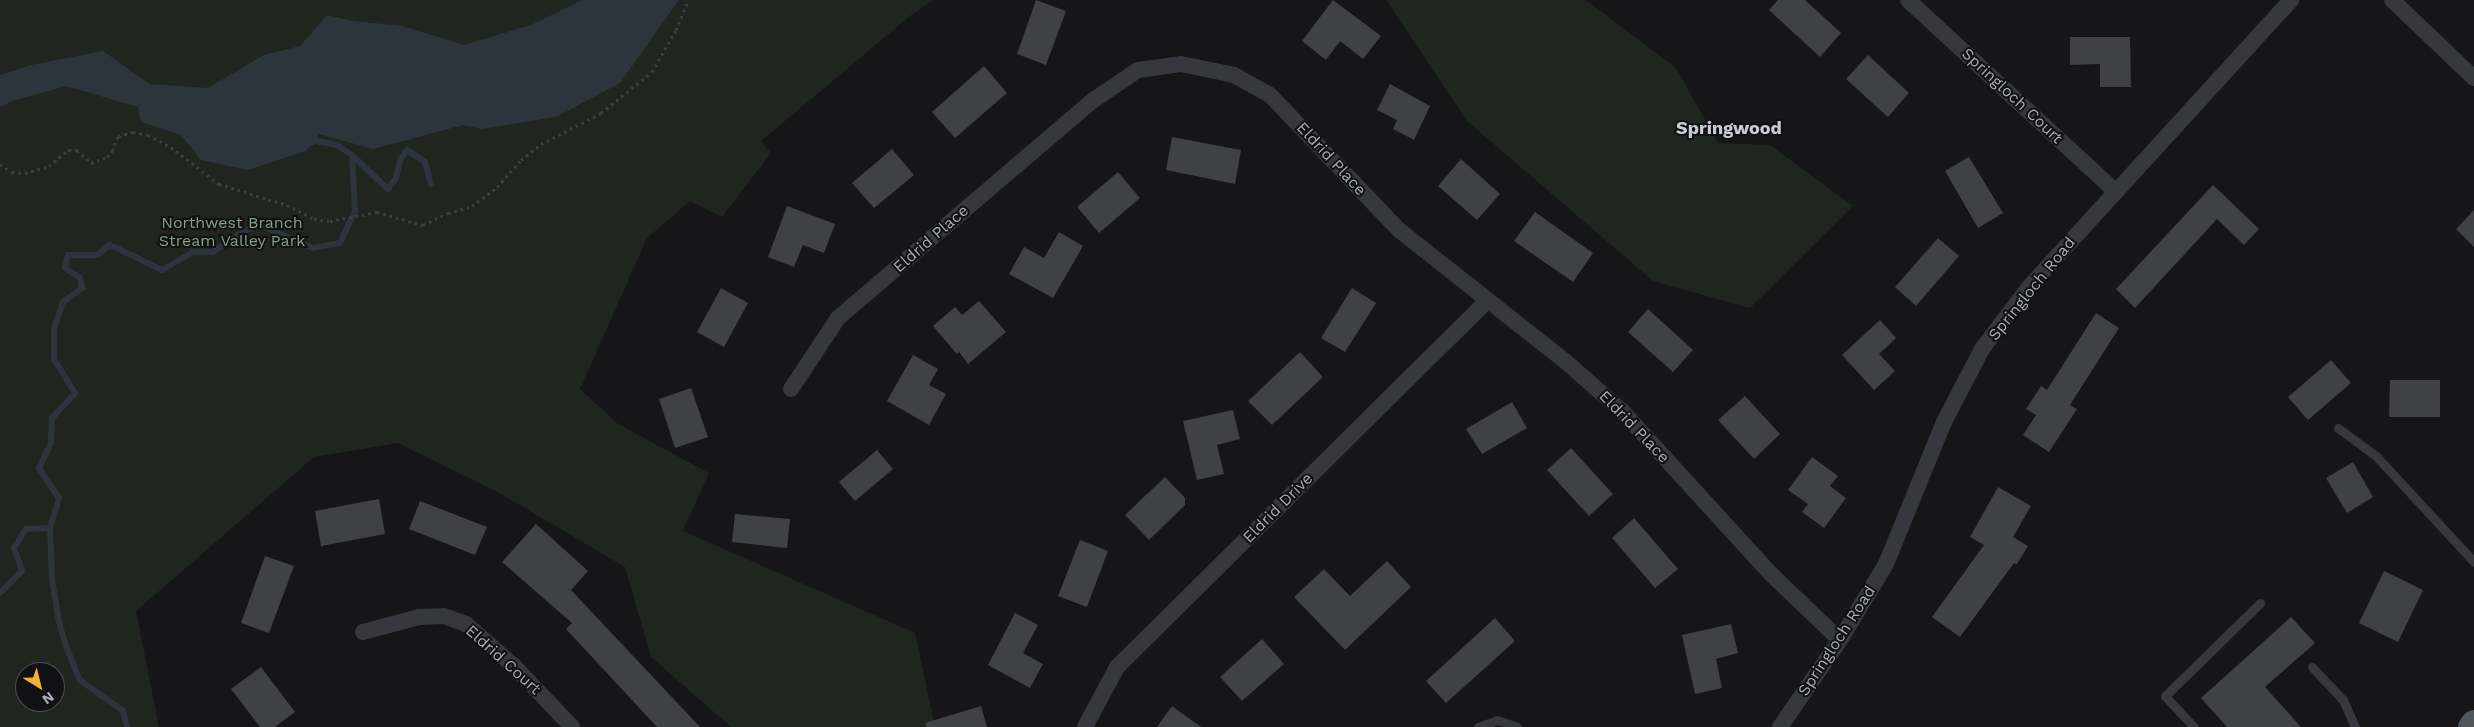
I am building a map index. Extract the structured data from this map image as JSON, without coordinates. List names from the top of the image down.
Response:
{
  "streets": {
    "street": [
      "Springloch Court",
      "Eldrid Place",
      "Springloch Road",
      "Eldrid Drive",
      "Eldrid Court"
    ]
  },
  "crossings": [
    ["Springloch Court", "Springloch Road"],
    ["Eldrid Place", "Springloch Road"],
    ["Eldrid Place", "Eldrid Drive"]
  ],
  "districts": ["Springwood"],
  "parks": ["Northwest Branch Stream Valley Park"],
  "north": "bottom right"
}
